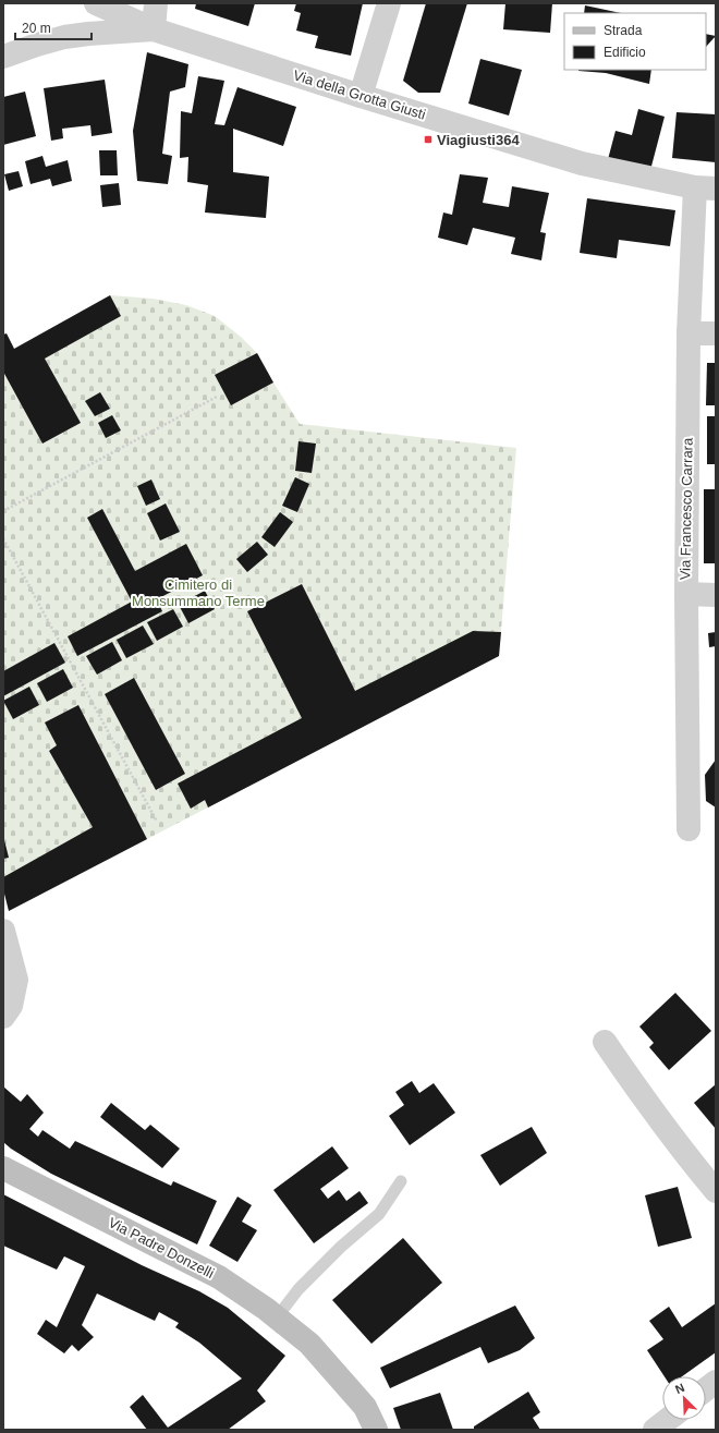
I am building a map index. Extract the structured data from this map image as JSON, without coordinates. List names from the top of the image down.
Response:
{
  "streets": {
    "street": ["Via della Grotta Giusti", "Via Francesco Carrara", "Via Padre Donzelli"]
  },
  "crossings": [
    ["Via della Grotta Giusti", "Via Francesco Carrara"]
  ],
  "parks": ["Cimitero di Monsummano Terme"],
  "places": {
    "transit": ["Viagiusti364"]
  },
  "legend": ["Strada", "Edificio"],
  "scale_bar": "20 m",
  "north": "top left"
}
